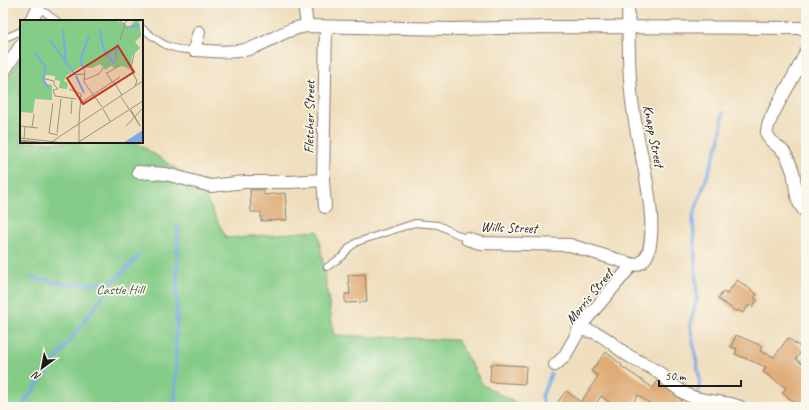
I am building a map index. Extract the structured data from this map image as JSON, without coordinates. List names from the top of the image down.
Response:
{
  "streets": {
    "street": [
      "Fletcher Street",
      "Knapp Street",
      "Wills Street",
      "Morris Street"
    ]
  },
  "crossings": [
    ["Knapp Street", "Wills Street"],
    ["Knapp Street", "Morris Street"],
    ["Wills Street", "Morris Street"]
  ],
  "parks": ["Castle Hill"],
  "scale_bar": "50 m",
  "north": "bottom left"
}
